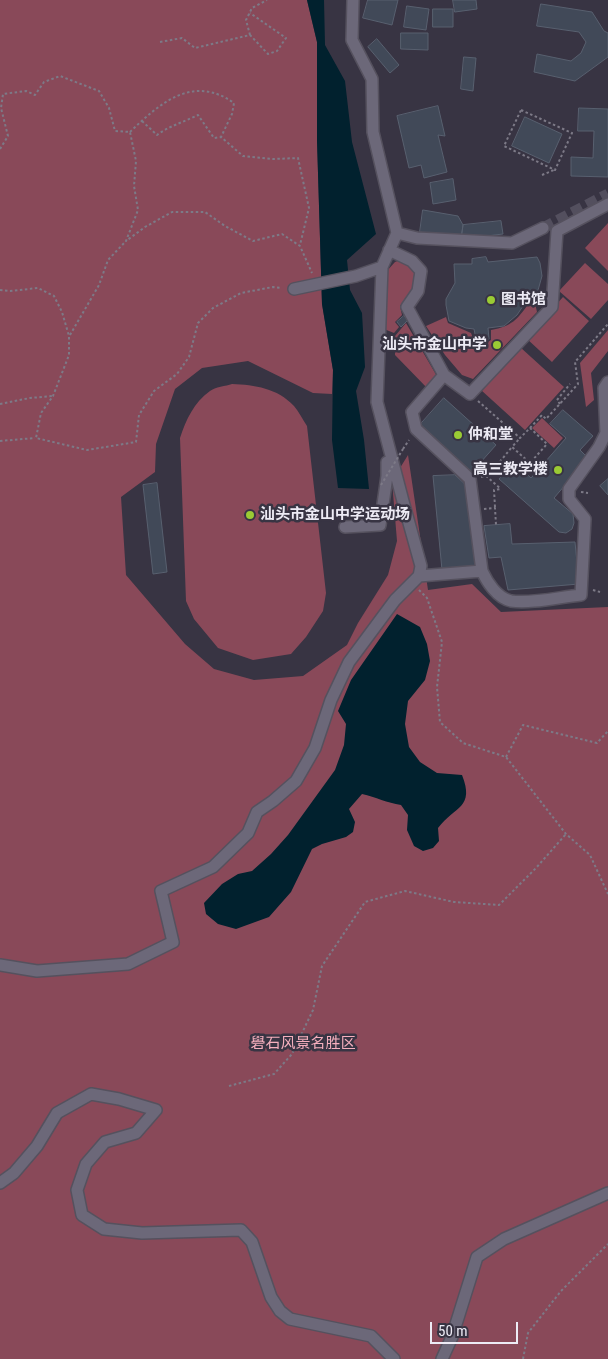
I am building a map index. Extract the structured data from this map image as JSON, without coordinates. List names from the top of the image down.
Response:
{
  "parks": ["礐石风景名胜区"],
  "places": [
    "图书馆",
    "汕头市金山中学",
    "仲和堂",
    "高三教学楼",
    "汕头市金山中学运动场"
  ],
  "scale_bar": "50 m"
}
